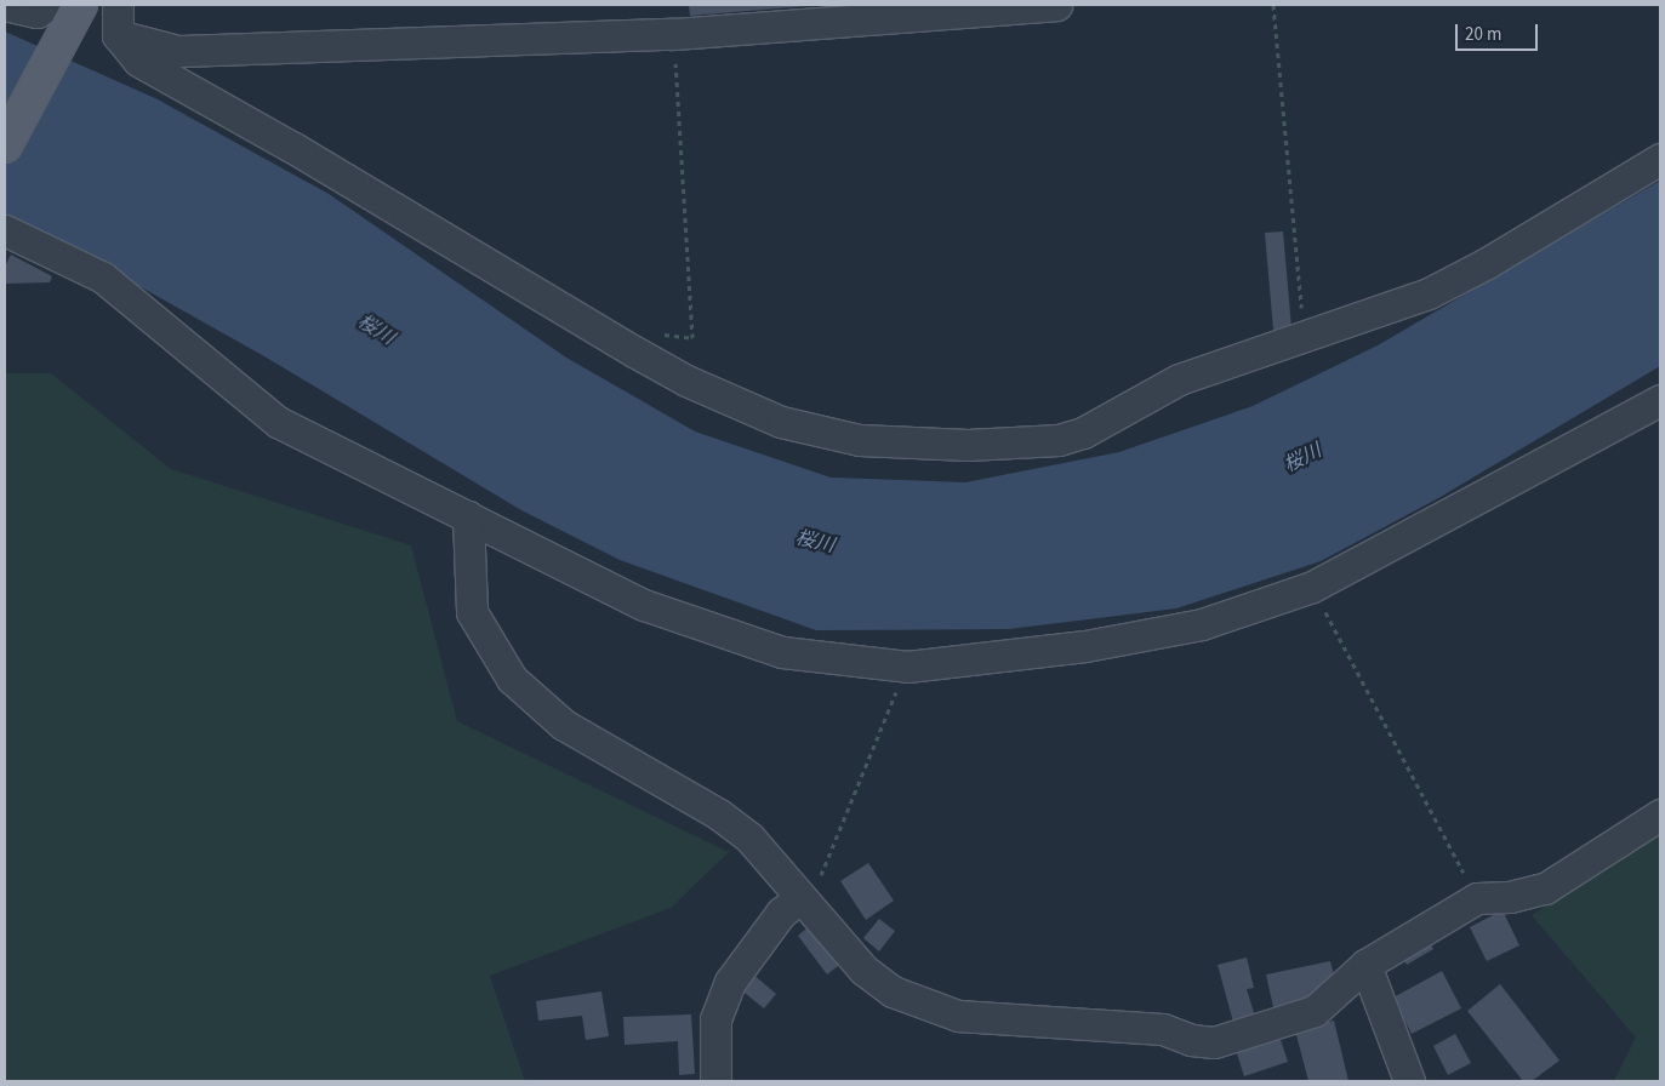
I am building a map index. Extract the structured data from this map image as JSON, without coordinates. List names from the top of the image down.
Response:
{
  "water": ["桜川"],
  "scale_bar": "20 m"
}
